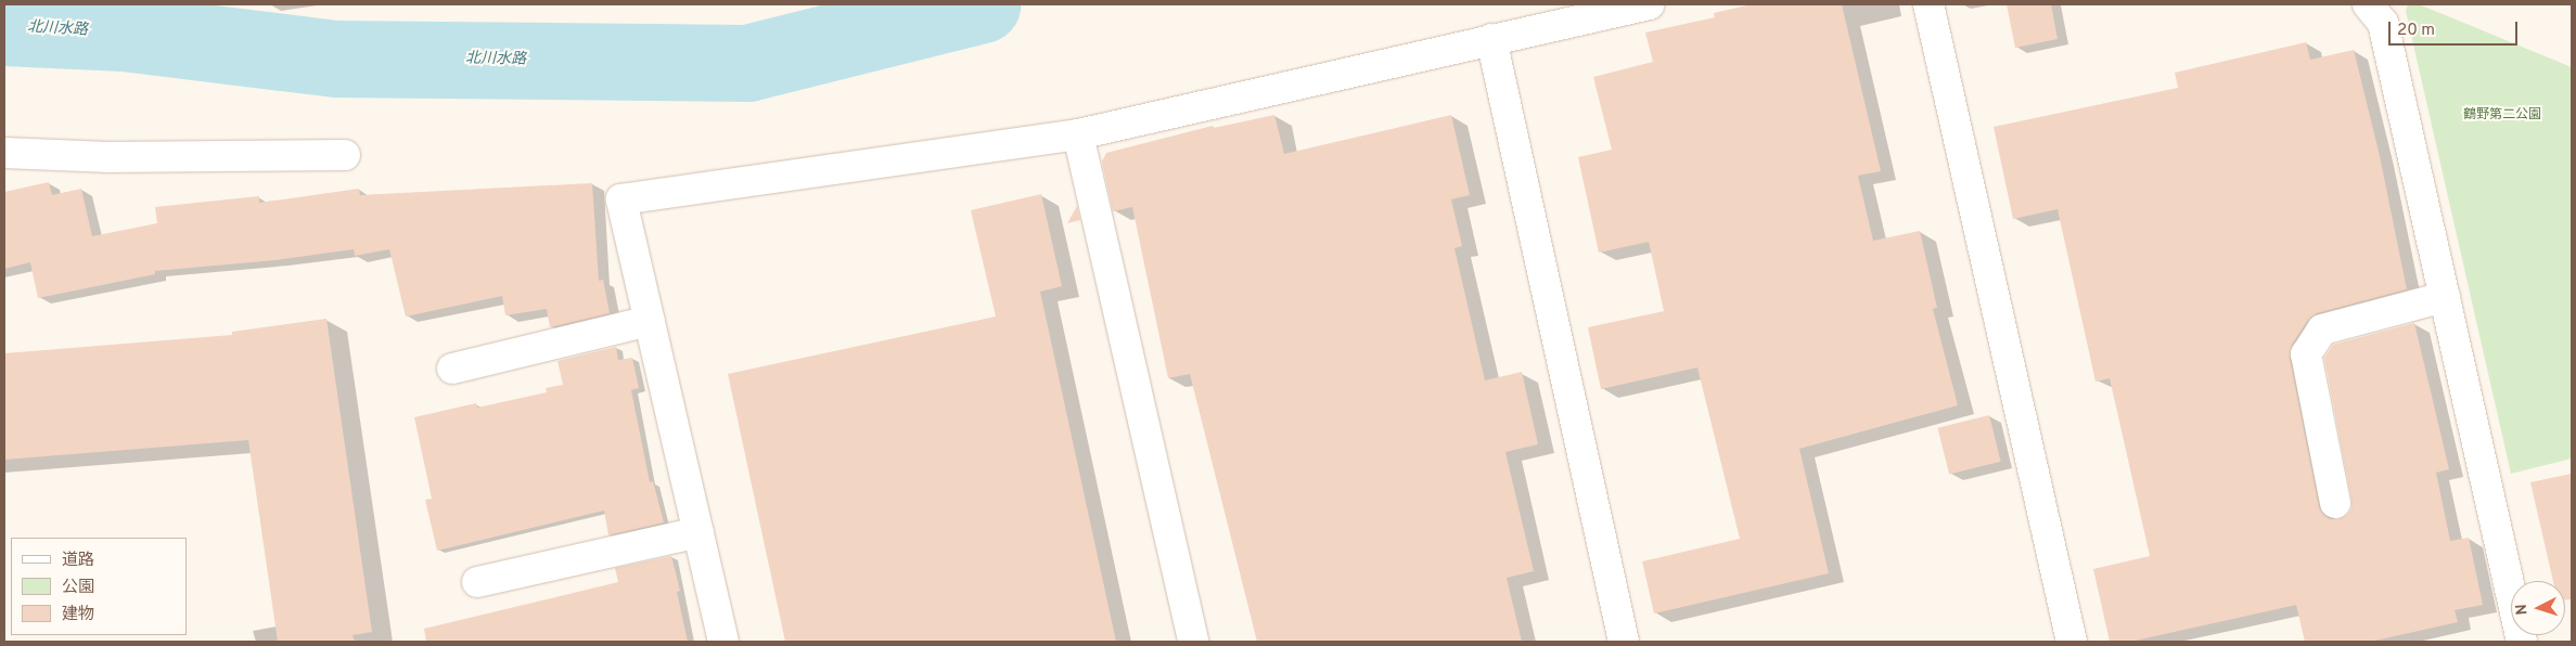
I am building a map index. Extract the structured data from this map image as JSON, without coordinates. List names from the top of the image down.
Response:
{
  "water": ["北川水路"],
  "parks": ["鶴野第二公園"],
  "legend": ["道路", "公園", "建物"],
  "scale_bar": "20 m",
  "north": "left"
}
